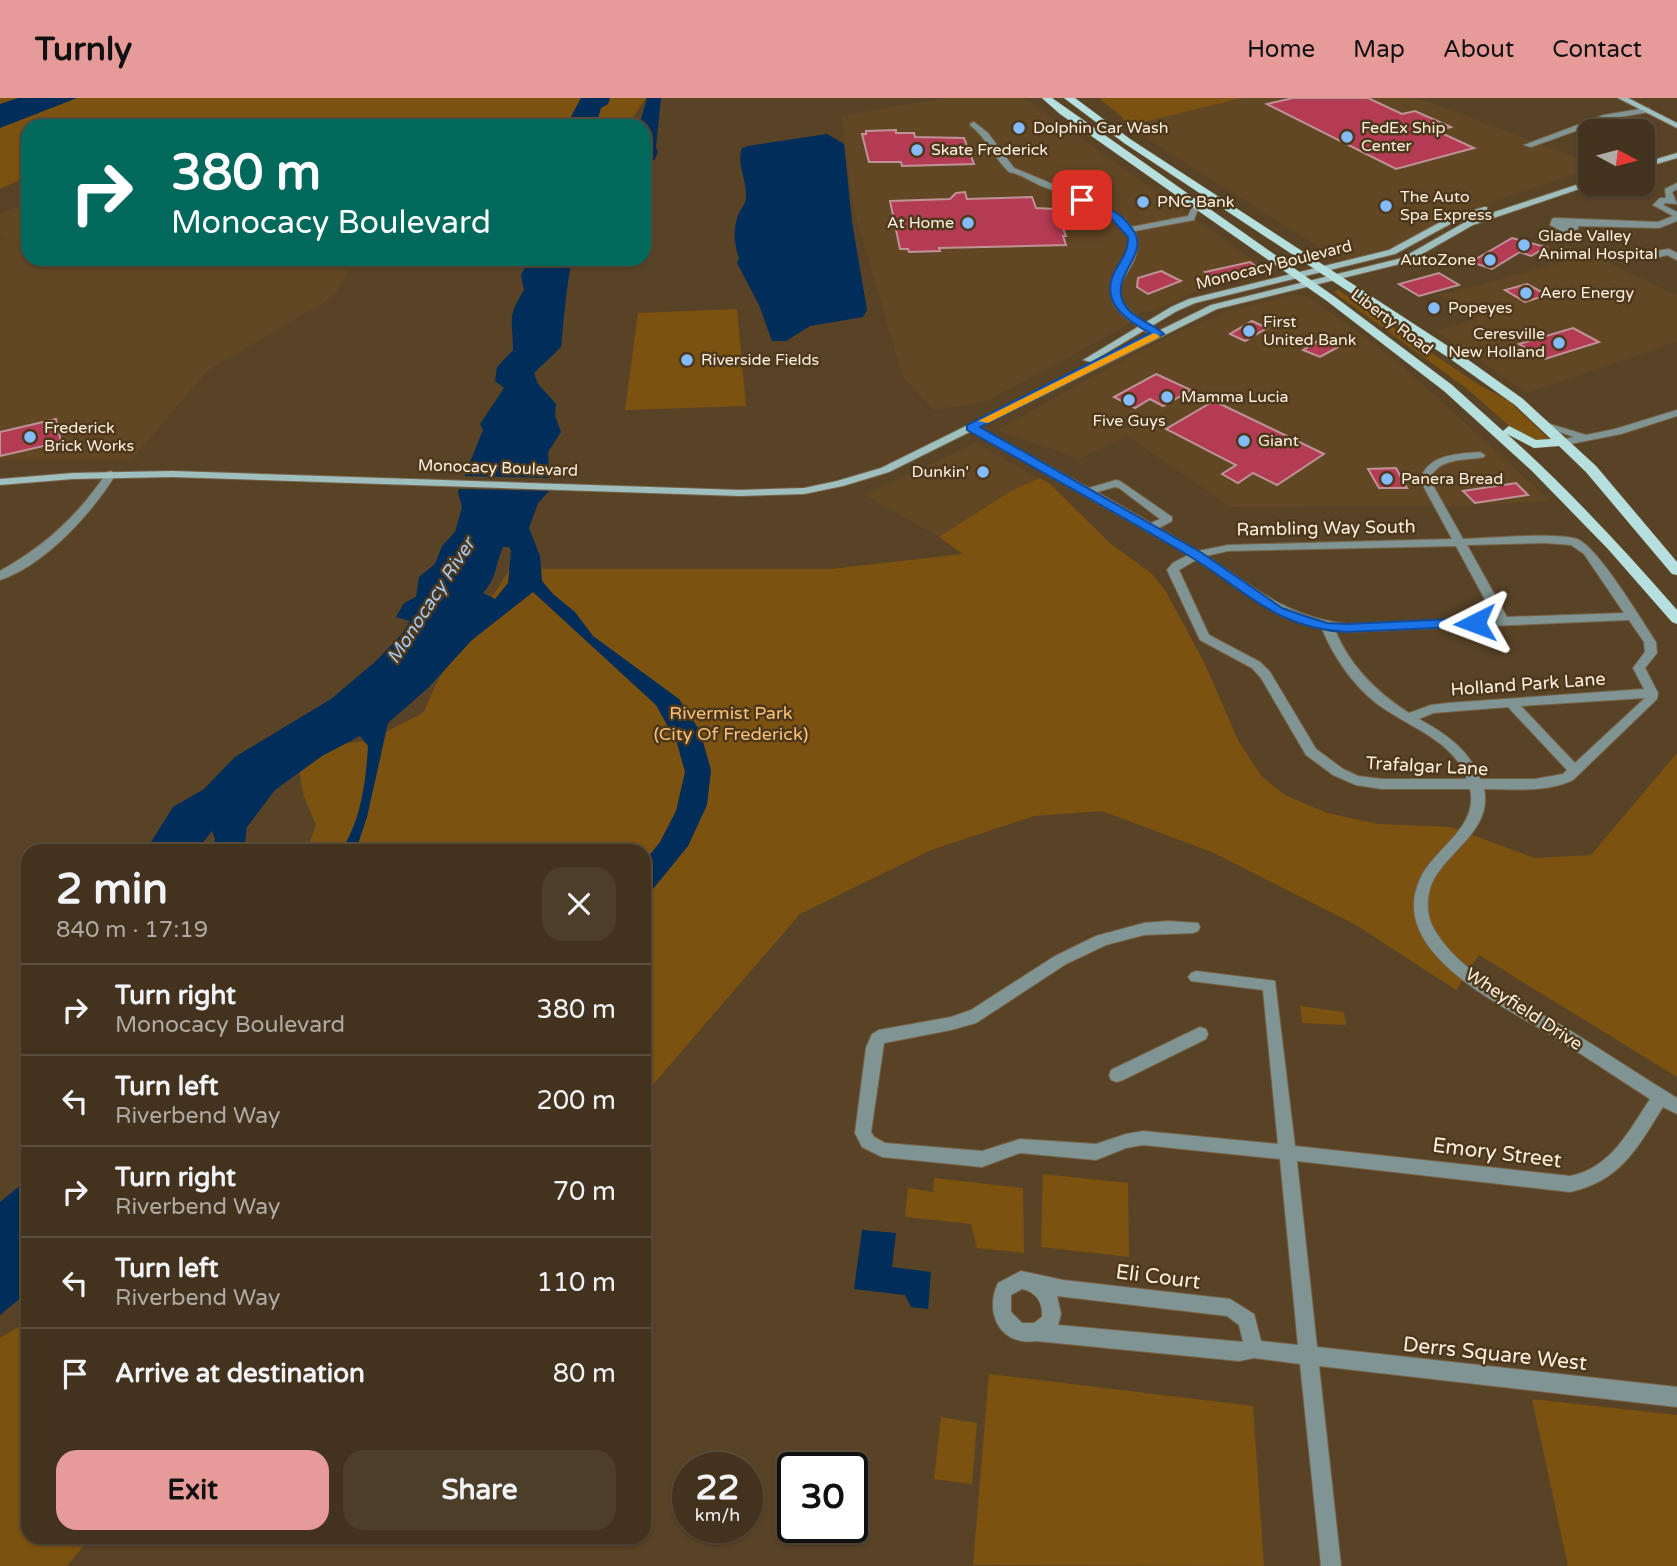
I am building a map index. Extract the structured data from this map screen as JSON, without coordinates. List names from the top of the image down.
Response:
{
  "streets": {
    "main road": ["Monocacy Boulevard", "Liberty Road"],
    "street": [
      "Rambling Way South",
      "Holland Park Lane",
      "Trafalgar Lane",
      "Wheyfield Drive",
      "Emory Street",
      "Eli Court",
      "Derrs Square West"
    ]
  },
  "crossings": [
    ["Monocacy Boulevard", "Liberty Road"],
    ["Rambling Way South", "Trafalgar Lane"],
    ["Holland Park Lane", "Trafalgar Lane"],
    ["Trafalgar Lane", "Wheyfield Drive"],
    ["Wheyfield Drive", "Emory Street"]
  ],
  "water": ["Monocacy River"],
  "parks": ["Rivermist Park (City Of Frederick)"],
  "places": [
    "Dolphin Car Wash",
    "FedEx Ship Center",
    "Skate Frederick",
    "PNC Bank",
    "The Auto Spa Express",
    "At Home",
    "Glade Valley Animal Hospital",
    "AutoZone",
    "Aero Energy",
    "Popeyes",
    "First United Bank",
    "Ceresville New Holland",
    "Riverside Fields",
    "Mamma Lucia",
    "Five Guys",
    "Frederick Brick Works",
    "Giant",
    "Dunkin'",
    "Panera Bread"
  ],
  "north": "right",
  "page": {
    "header": "Turnly",
    "nav": [
      "Home",
      "Map",
      "About",
      "Contact"
    ],
    "turn": ["380 m", "Monocacy Boulevard"],
    "heading": ["2 min", "840 m · 17:19"],
    "list": [
      {
        "name": "Turn right",
        "note": "Monocacy Boulevard",
        "value": "380 m"
      },
      {
        "name": "Turn left",
        "note": "Riverbend Way",
        "value": "200 m"
      },
      {
        "name": "Turn right",
        "note": "Riverbend Way",
        "value": "70 m"
      },
      {
        "name": "Turn left",
        "note": "Riverbend Way",
        "value": "110 m"
      },
      {
        "name": "Arrive at destination",
        "value": "80 m"
      }
    ],
    "buttons": ["Exit", "Share"],
    "speed": "22 km/h",
    "limit": "30"
  }
}
